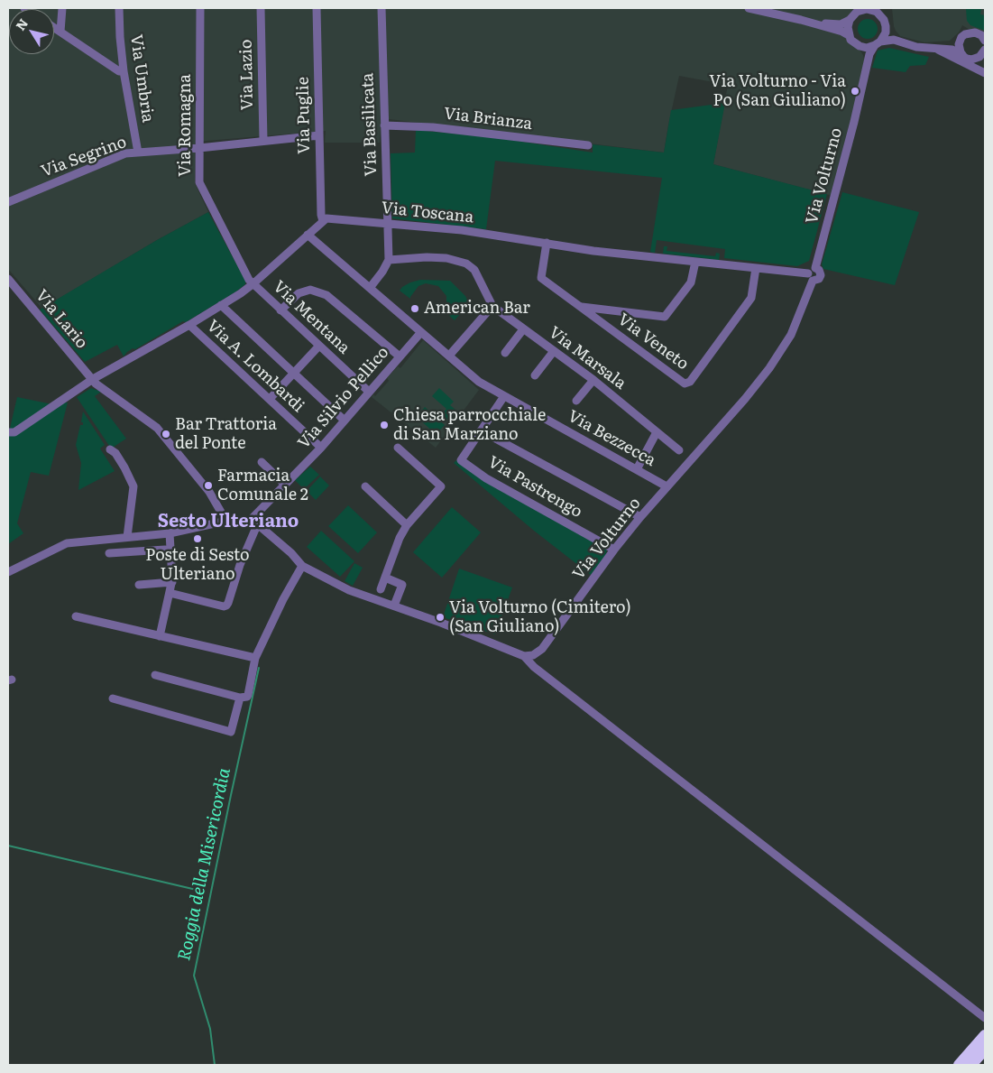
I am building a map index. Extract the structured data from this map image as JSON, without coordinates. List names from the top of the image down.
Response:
{
  "streets": {
    "street": [
      "Via Lazio",
      "Via Umbria",
      "Via Puglie",
      "Via Brianza",
      "Via Basilicata",
      "Via Romagna",
      "Via Segrino",
      "Via Volturno",
      "Via Toscana",
      "Via Mentana",
      "Via Lario",
      "Via Veneto",
      "Via Marsala",
      "Via A. Lombardi",
      "Via Silvio Pellico",
      "Via Bezzecca",
      "Via Pastrengo"
    ]
  },
  "crossings": [
    ["Via Lazio", "Via Segrino"],
    ["Via Umbria", "Via Segrino"],
    ["Via Puglie", "Via Segrino"],
    ["Via Puglie", "Via Toscana"],
    ["Via Brianza", "Via Basilicata"],
    ["Via Basilicata", "Via Toscana"],
    ["Via Basilicata", "Via Marsala"],
    ["Via Romagna", "Via Segrino"],
    ["Via Romagna", "Via Mentana"],
    ["Via Volturno", "Via Toscana"],
    ["Via Volturno", "Via Bezzecca"],
    ["Via Volturno", "Via Pastrengo"],
    ["Via Toscana", "Via Veneto"],
    ["Via Mentana", "Via Silvio Pellico"],
    ["Via A. Lombardi", "Via Silvio Pellico"],
    ["Via Silvio Pellico", "Via Bezzecca"],
    ["Via Bezzecca", "Via Pastrengo"]
  ],
  "districts": ["Sesto Ulteriano"],
  "water": ["Roggia della Misericordia"],
  "places": [
    "Via Volturno - Via Po (San Giuliano)",
    "American Bar",
    "Chiesa parrocchiale di San Marziano",
    "Bar Trattoria del Ponte",
    "Farmacia Comunale 2",
    "Poste di Sesto Ulteriano",
    "Via Volturno (Cimitero) (San Giuliano)"
  ],
  "north": "top left"
}
